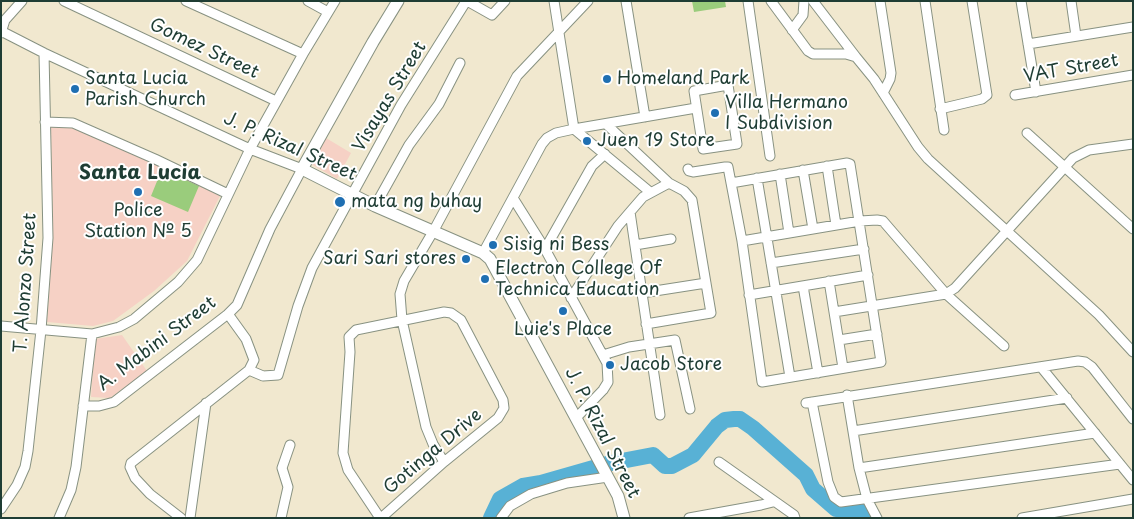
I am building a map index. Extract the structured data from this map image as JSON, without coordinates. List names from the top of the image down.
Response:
{
  "streets": {
    "street": [
      "Gomez Street",
      "VAT Street",
      "Visayas Street",
      "J. P. Rizal Street",
      "T. Alonzo Street",
      "A. Mabini Street",
      "Gotinga Drive"
    ]
  },
  "crossings": [
    ["Visayas Street", "J. P. Rizal Street"],
    ["J. P. Rizal Street", "T. Alonzo Street"],
    ["J. P. Rizal Street", "A. Mabini Street"]
  ],
  "districts": ["Santa Lucia"],
  "places": [
    "Homeland Park",
    "Santa Lucia Parish Church",
    "Villa Hermano I Subdivision",
    "Juen 19 Store",
    "Police Station № 5",
    "mata ng buhay",
    "Sisig ni Bess",
    "Sari Sari stores",
    "Electron College Of Technica Education",
    "Luie's Place",
    "Jacob Store"
  ]
}
